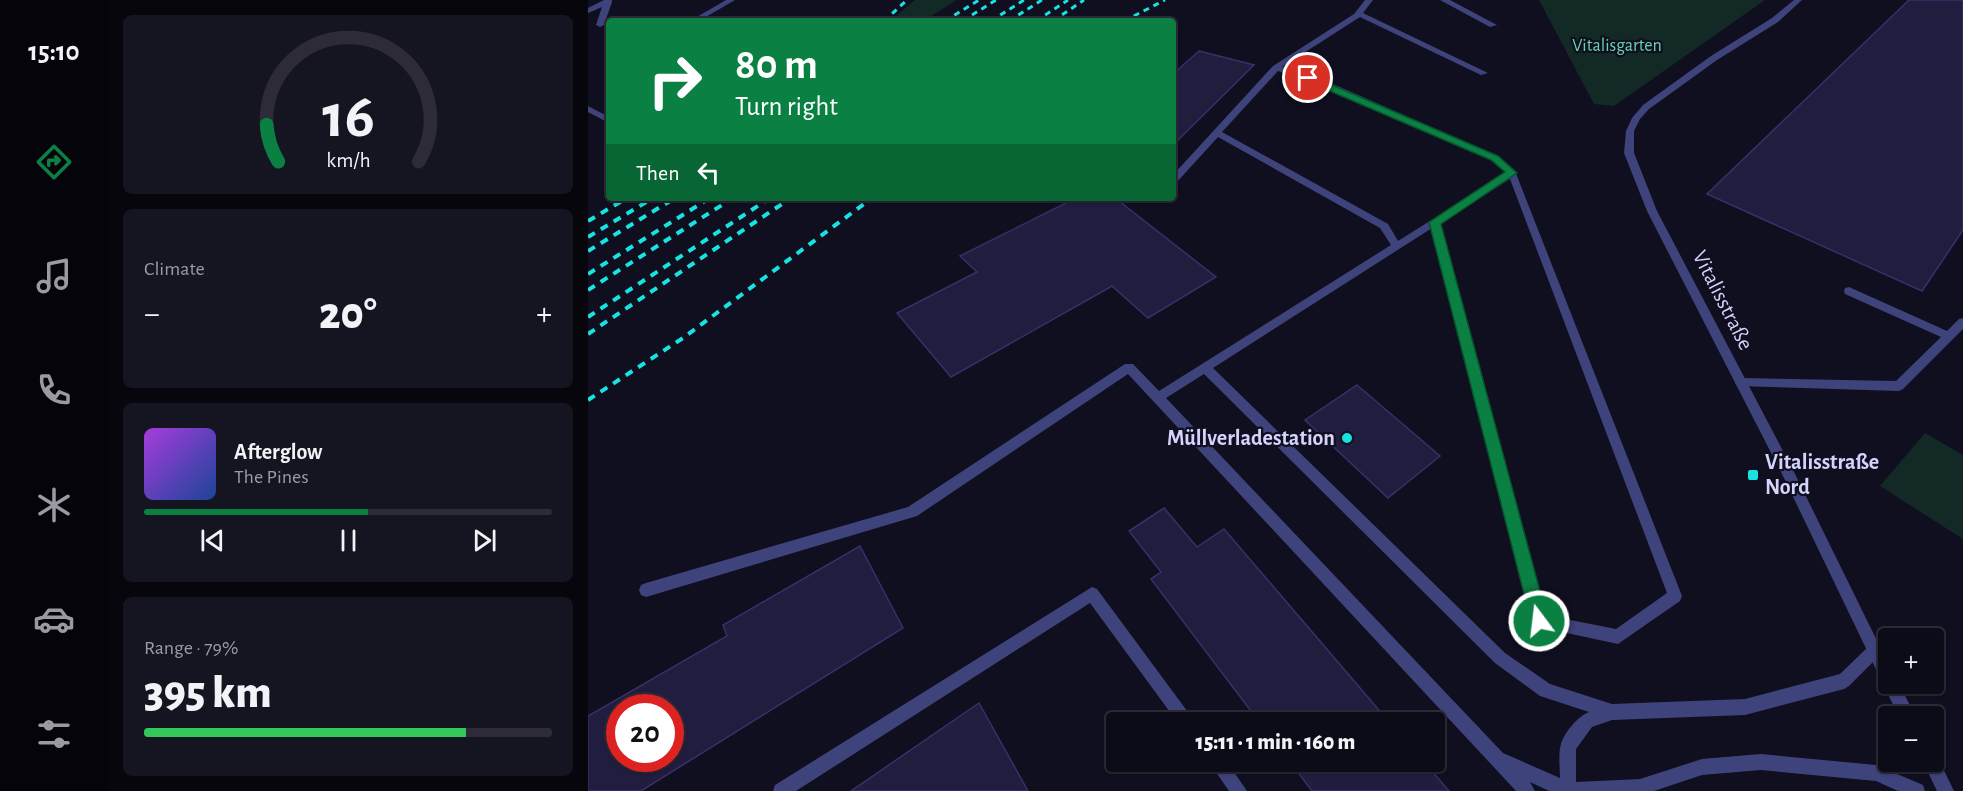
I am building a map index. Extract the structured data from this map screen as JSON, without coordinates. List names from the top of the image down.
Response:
{
  "streets": {
    "street": ["Vitalisstraße"]
  },
  "parks": ["Vitalisgarten"],
  "places": {
    "other": ["Müllverladestation"],
    "transit": ["Vitalisstraße Nord"]
  },
  "page": {
    "tabs": "15:10",
    "turn": ["80 m", "Turn right"],
    "then": "Then",
    "tile": [
      "Climate",
      ["Range · 79%", "395 km"]
    ],
    "heat": ["−", "20°", "+"],
    "song": ["Afterglow", "The Pines"],
    "map_buttons": ["+", "−"],
    "limit": "20",
    "trip": "15:11 · 1 min · 160 m",
    "gauge": ["16", "km/h"]
  }
}
